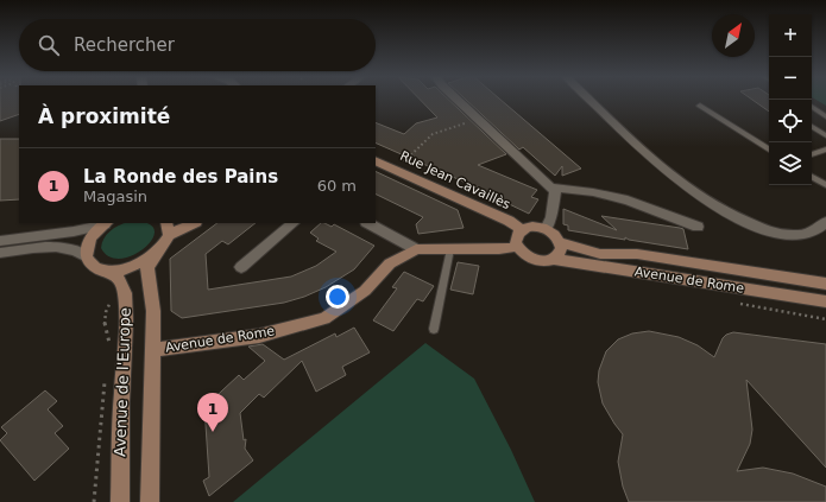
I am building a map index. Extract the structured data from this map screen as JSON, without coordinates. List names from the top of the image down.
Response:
{
  "streets": {
    "main road": ["Rue Jean Cavaillès", "Avenue de Rome", "Avenue de l'Europe"]
  },
  "crossings": [
    ["Rue Jean Cavaillès", "Avenue de Rome"],
    ["Avenue de Rome", "Avenue de l'Europe"]
  ],
  "north": "top right",
  "page": {
    "map_buttons": ["+", "−"],
    "search": "Rechercher",
    "heading": "À proximité",
    "list": [
      {
        "mark": "1",
        "name": "La Ronde des Pains",
        "note": "Magasin",
        "value": "60 m"
      }
    ],
    "pins": "1"
  }
}
